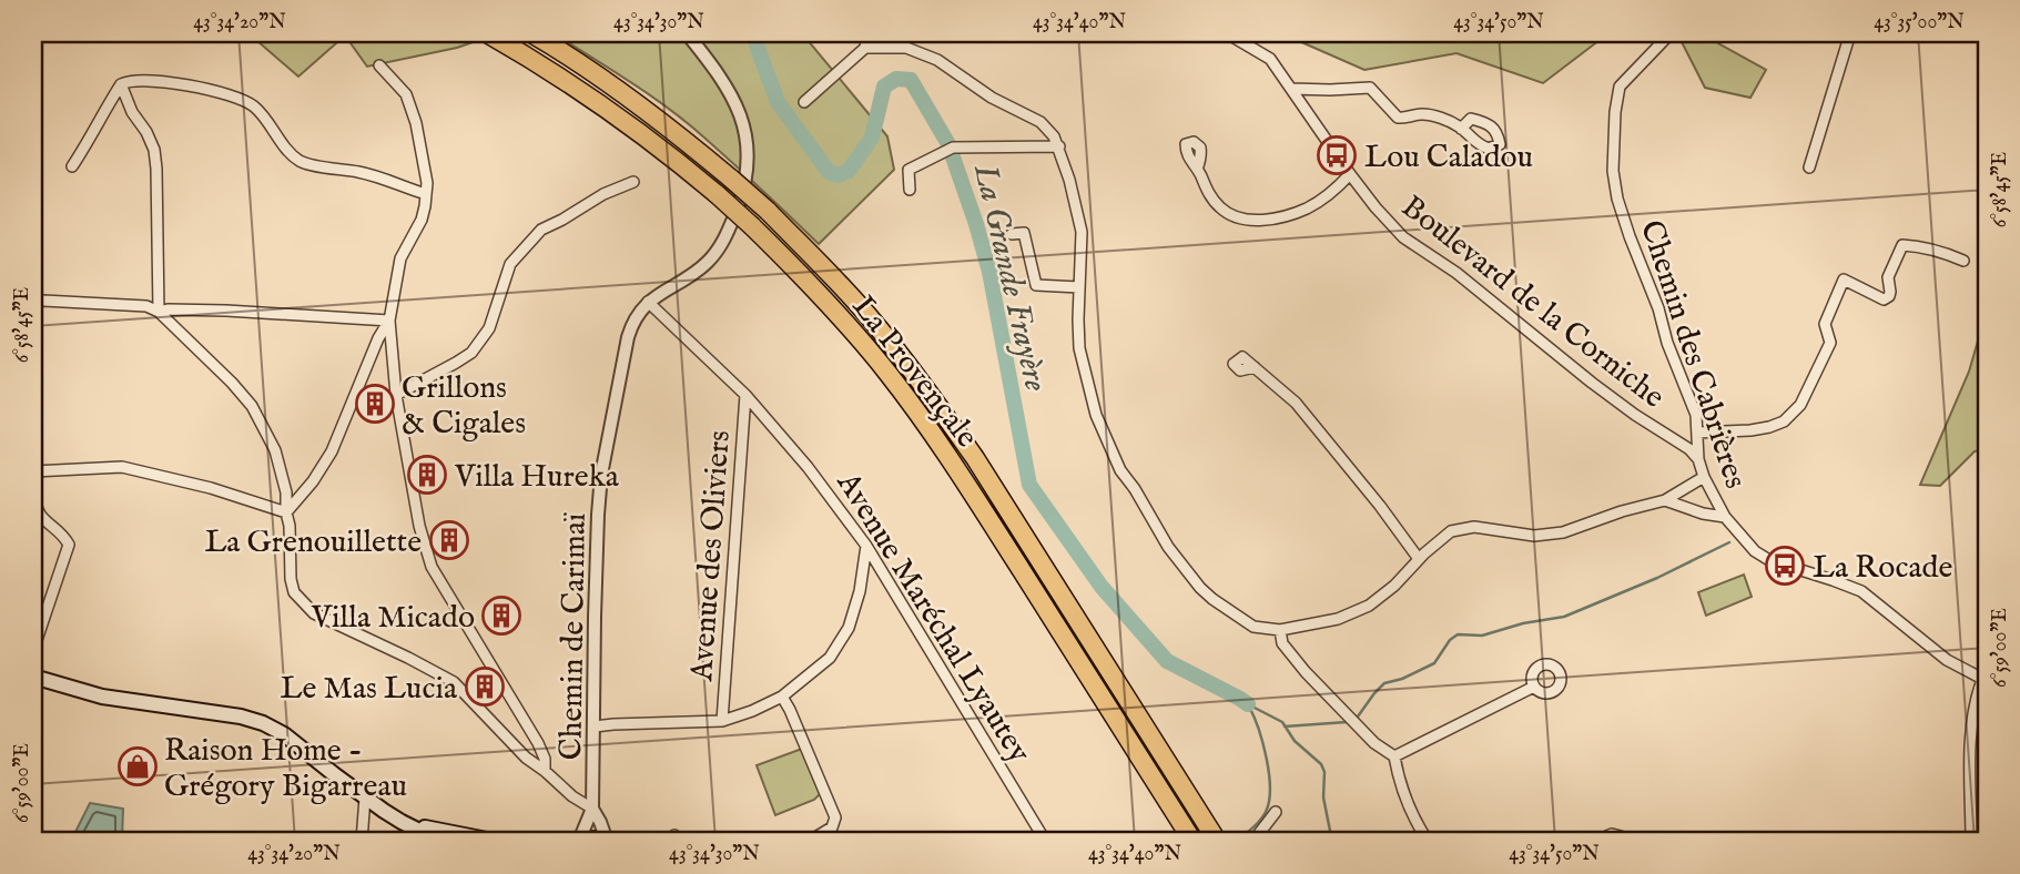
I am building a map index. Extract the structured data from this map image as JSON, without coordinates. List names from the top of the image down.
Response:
{
  "streets": {
    "highway": ["La Provençale"],
    "street": [
      "Boulevard de la Corniche",
      "Chemin des Cabrières",
      "Avenue des Oliviers",
      "Avenue Maréchal Lyautey",
      "Chemin de Carimaï"
    ]
  },
  "crossings": [
    ["Boulevard de la Corniche", "Chemin des Cabrières"],
    ["Avenue des Oliviers", "Avenue Maréchal Lyautey"],
    ["Avenue Maréchal Lyautey", "Chemin de Carimaï"]
  ],
  "water": ["La Grande Frayère"],
  "places": {
    "bus stop": ["Lou Caladou", "La Rocade"],
    "building": [
      "Grillons & Cigales",
      "Villa Hureka",
      "La Grenouillette",
      "Villa Micado",
      "Le Mas Lucia"
    ],
    "shop": ["Raison Home - Grégory Bigarreau"]
  },
  "coordinates": [
    "43°34'20\"N",
    "43°34'30\"N",
    "43°34'40\"N",
    "43°34'50\"N",
    "43°35'00\"N",
    "6°58'45\"E",
    "6°59'00\"E"
  ]
}
